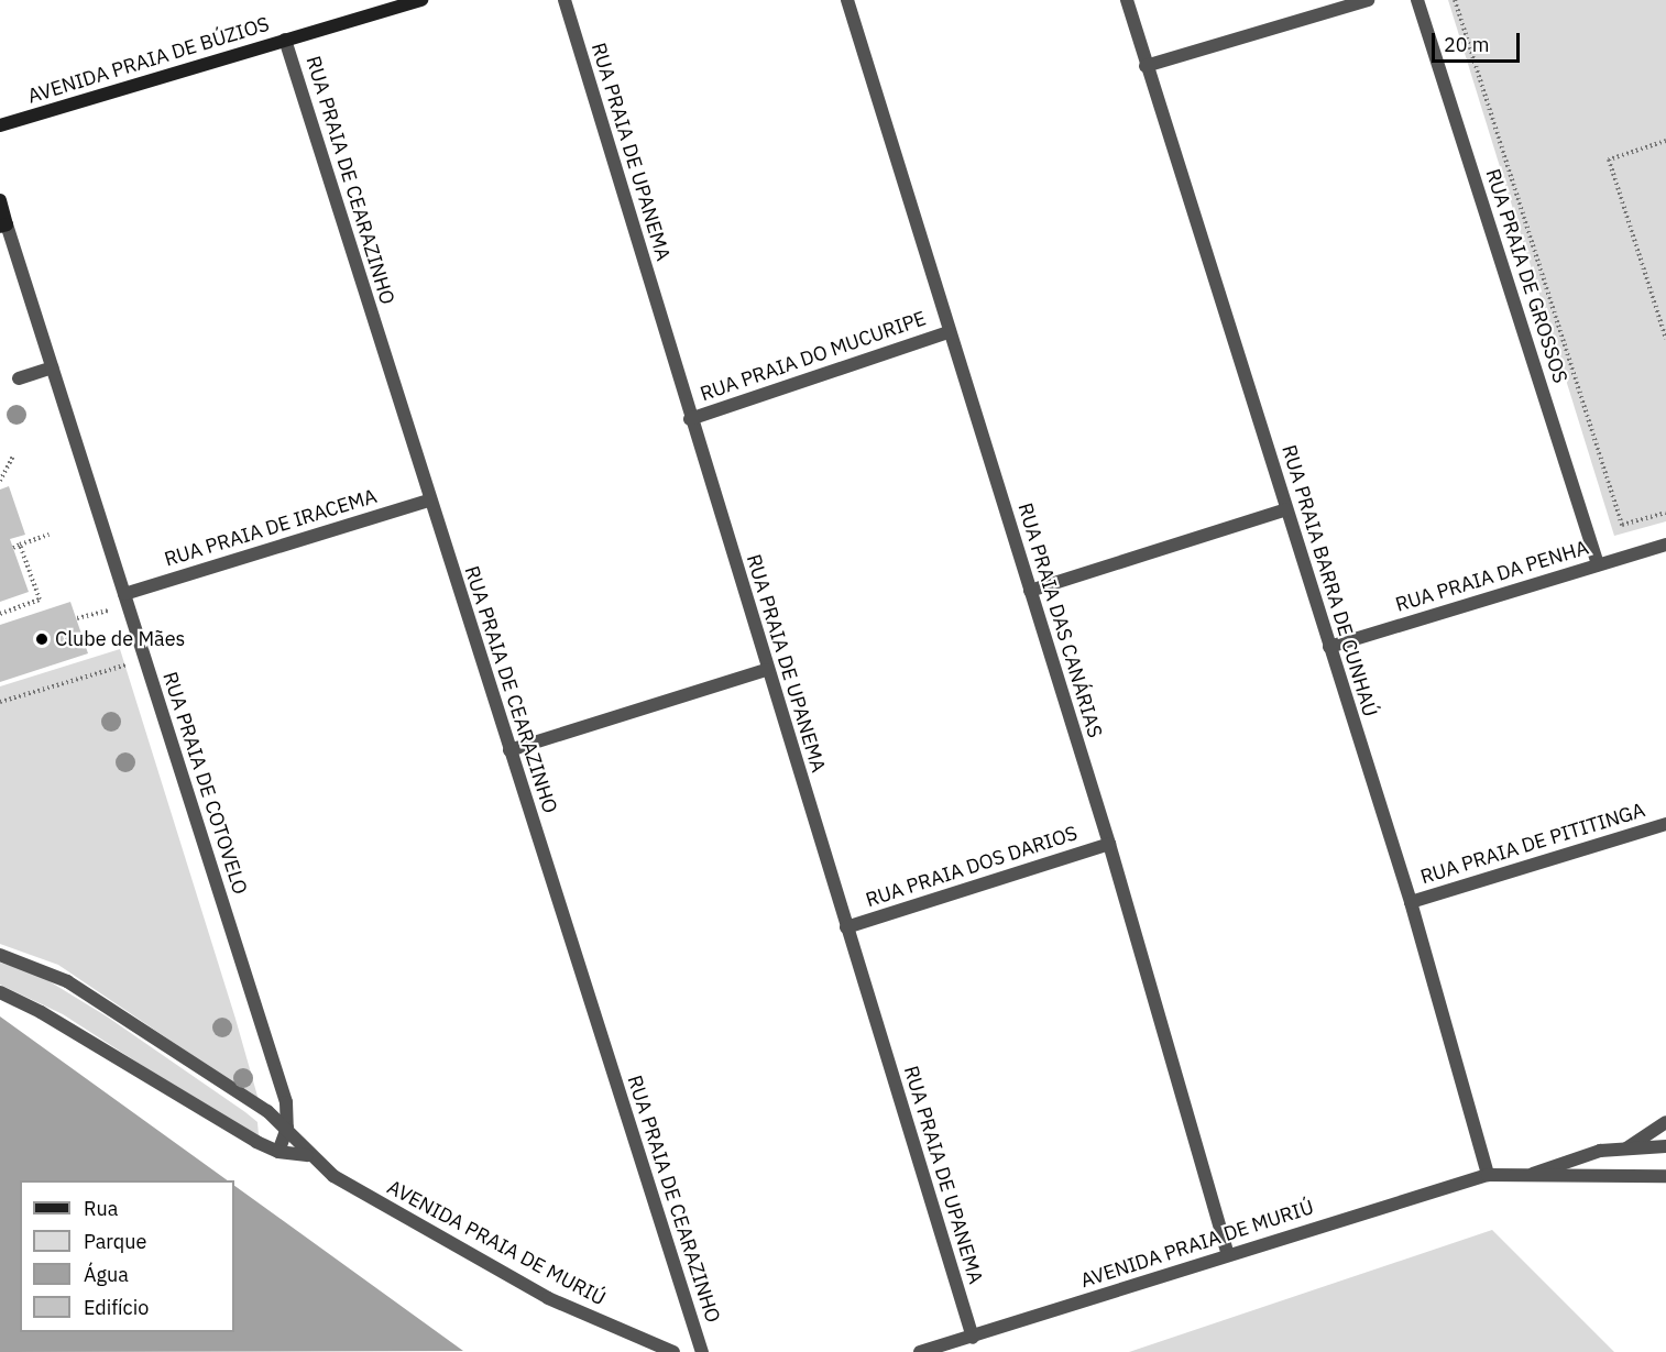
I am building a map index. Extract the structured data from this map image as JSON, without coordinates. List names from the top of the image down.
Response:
{
  "streets": {
    "main road": ["AVENIDA PRAIA DE BÚZIOS", "RUA PRAIA DE COTOVELO"],
    "street": [
      "RUA PRAIA DE UPANEMA",
      "RUA PRAIA DE CEARAZINHO",
      "RUA PRAIA DE GROSSOS",
      "RUA PRAIA DO MUCURIPE",
      "RUA PRAIA DE IRACEMA",
      "RUA PRAIA DA PENHA",
      "RUA PRAIA BARRA DE CUNHAÚ",
      "RUA PRAIA DAS CANÁRIAS",
      "RUA PRAIA DE PITITINGA",
      "RUA PRAIA DOS DARIOS",
      "AVENIDA PRAIA DE MURIÚ"
    ]
  },
  "crossings": [
    ["AVENIDA PRAIA DE BÚZIOS", "RUA PRAIA DE CEARAZINHO"],
    ["RUA PRAIA DE UPANEMA", "RUA PRAIA DO MUCURIPE"],
    ["RUA PRAIA DE UPANEMA", "RUA PRAIA DOS DARIOS"],
    ["RUA PRAIA DE UPANEMA", "AVENIDA PRAIA DE MURIÚ"],
    ["RUA PRAIA DE CEARAZINHO", "RUA PRAIA DE IRACEMA"],
    ["RUA PRAIA DE GROSSOS", "RUA PRAIA DA PENHA"],
    ["RUA PRAIA DO MUCURIPE", "RUA PRAIA DAS CANÁRIAS"],
    ["RUA PRAIA DE IRACEMA", "RUA PRAIA DE COTOVELO"],
    ["RUA PRAIA DA PENHA", "RUA PRAIA BARRA DE CUNHAÚ"],
    ["RUA PRAIA BARRA DE CUNHAÚ", "RUA PRAIA DE PITITINGA"],
    ["RUA PRAIA BARRA DE CUNHAÚ", "AVENIDA PRAIA DE MURIÚ"],
    ["RUA PRAIA DAS CANÁRIAS", "RUA PRAIA DOS DARIOS"],
    ["RUA PRAIA DAS CANÁRIAS", "AVENIDA PRAIA DE MURIÚ"],
    ["RUA PRAIA DE COTOVELO", "AVENIDA PRAIA DE MURIÚ"]
  ],
  "places": ["Clube de Mães"],
  "legend": [
    "Rua",
    "Parque",
    "Água",
    "Edifício"
  ],
  "scale_bar": "20 m"
}
